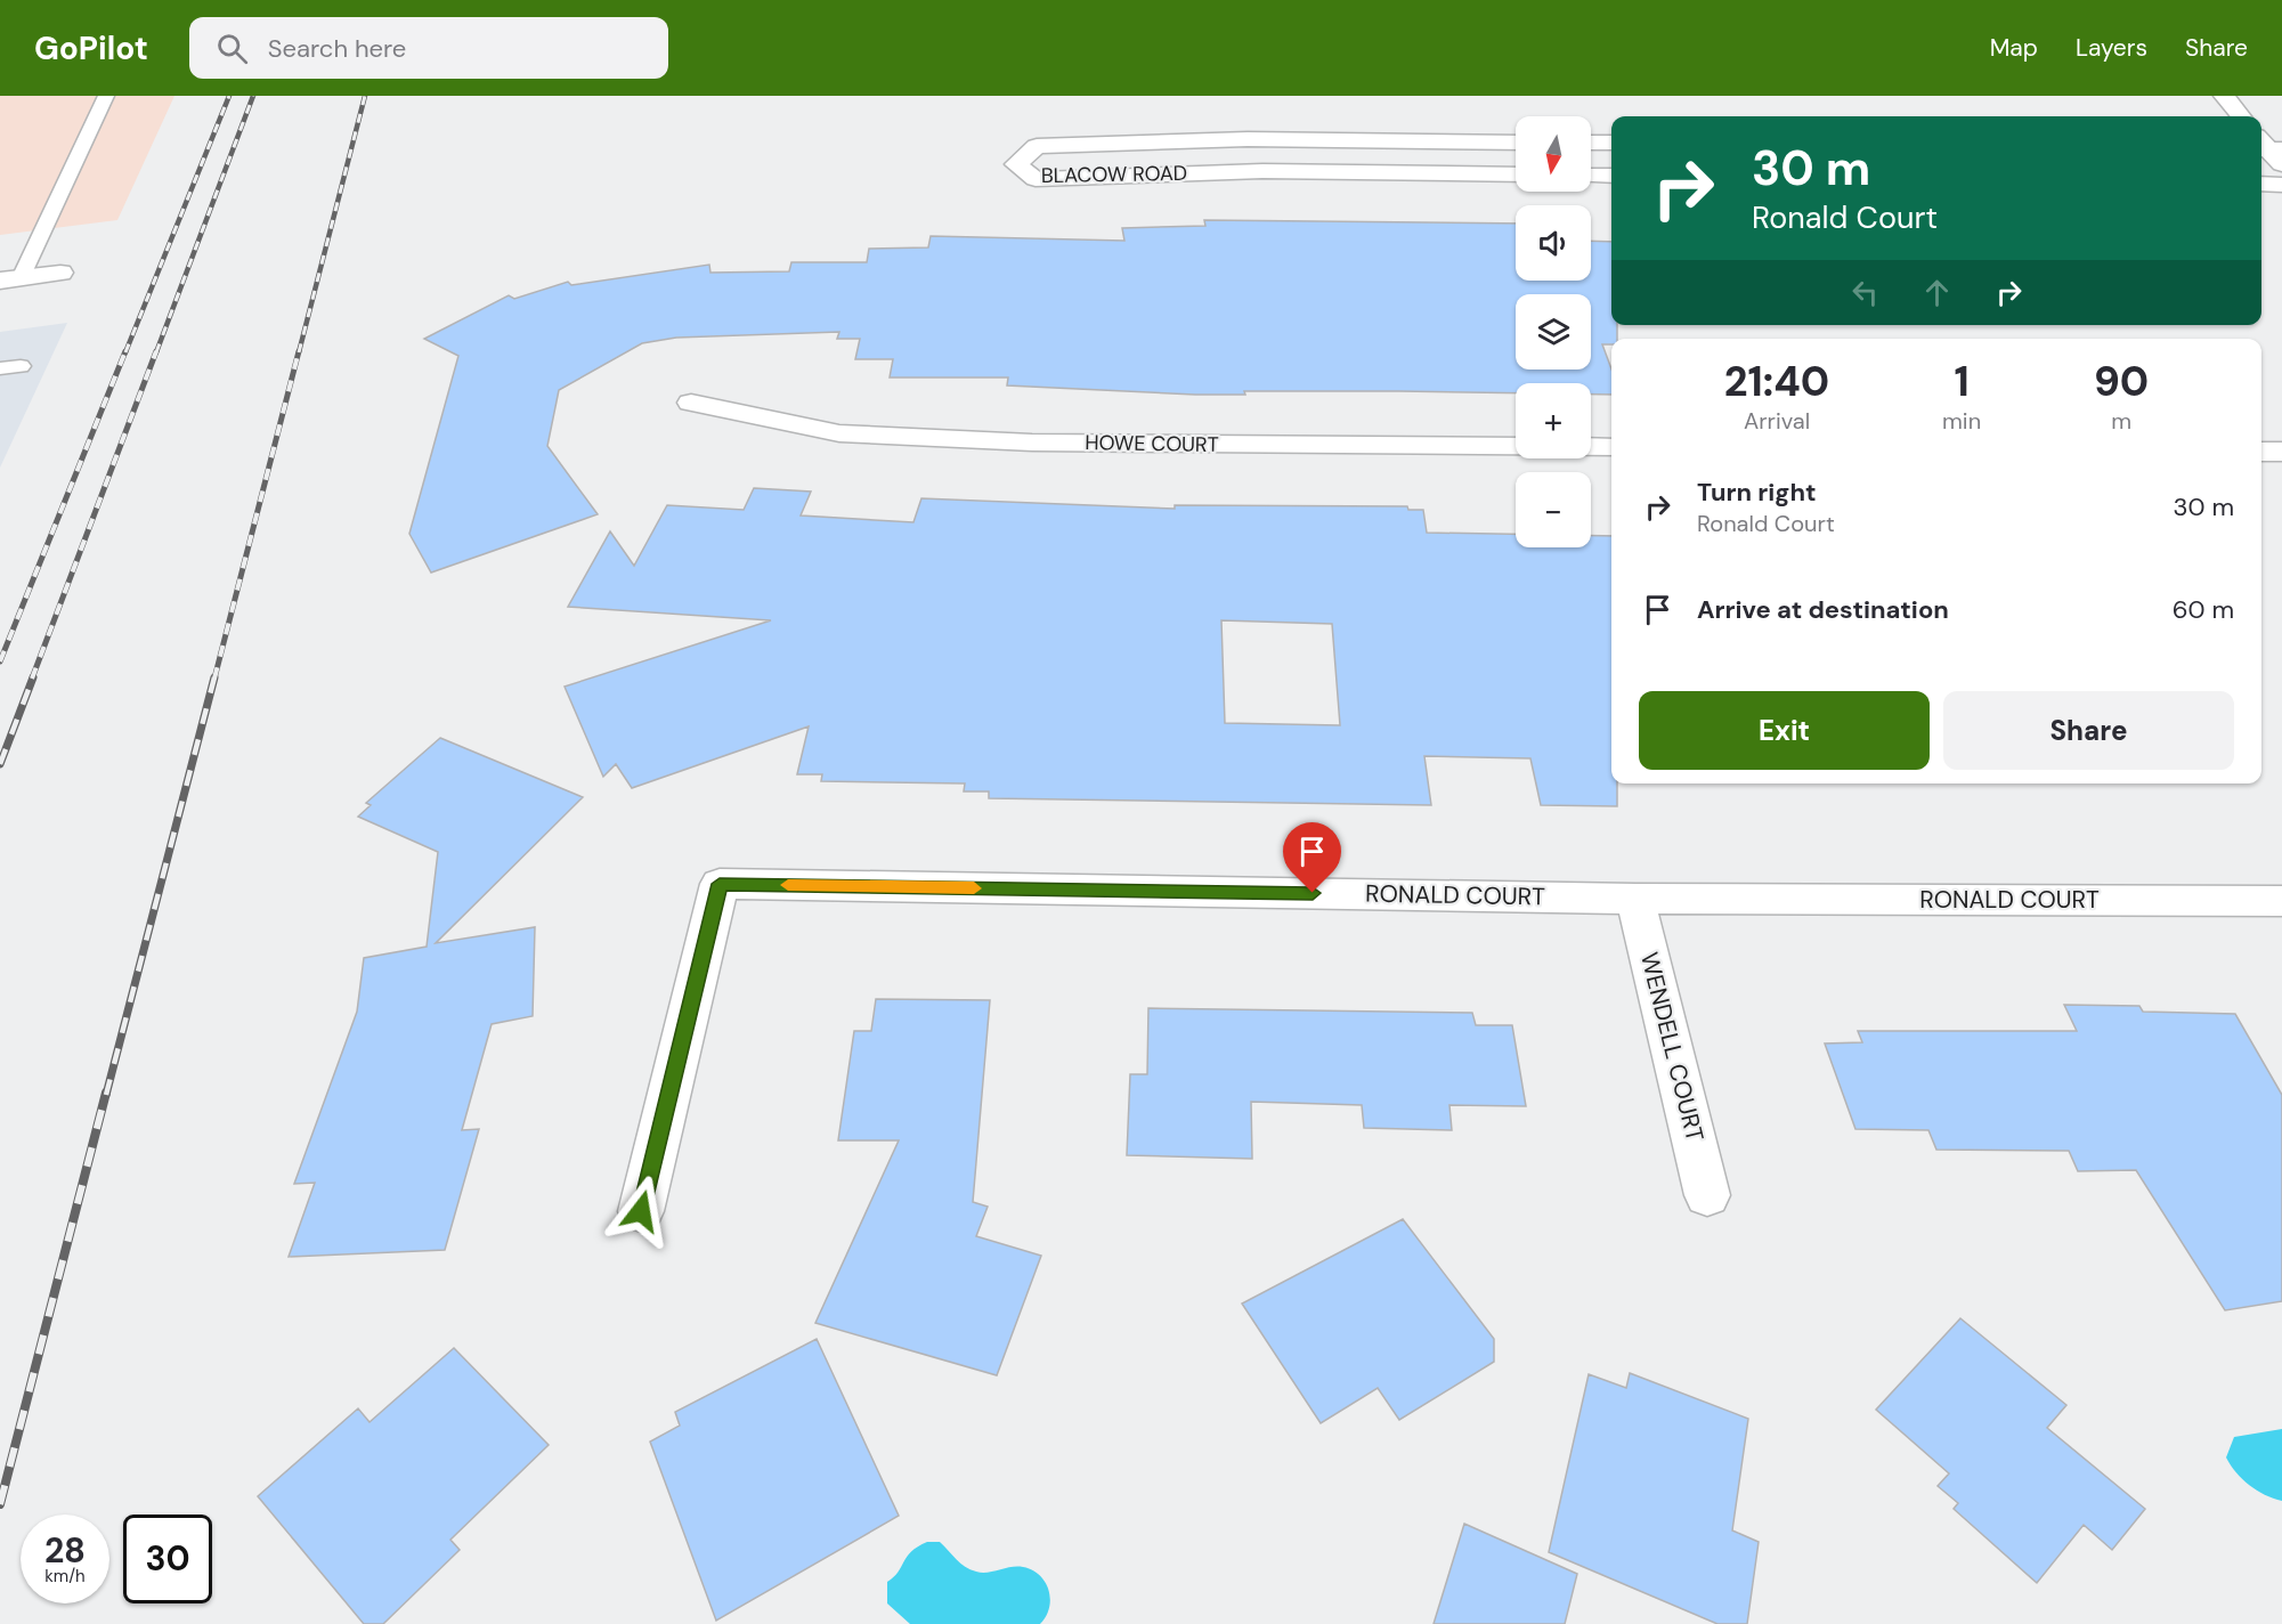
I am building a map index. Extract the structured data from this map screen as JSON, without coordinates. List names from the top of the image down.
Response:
{
  "streets": {
    "street": [
      "BLACOW ROAD",
      "HOWE COURT",
      "RONALD COURT",
      "WENDELL COURT"
    ]
  },
  "crossings": [
    ["RONALD COURT", "WENDELL COURT"]
  ],
  "north": "bottom",
  "page": {
    "header": "GoPilot",
    "search": "Search here",
    "nav": ["Map", "Layers", "Share"],
    "map_buttons": ["+", "−"],
    "turn": ["30 m", "Ronald Court"],
    "eta": [
      "21:40",
      "Arrival",
      "1",
      "min",
      "90",
      "m"
    ],
    "list": [
      {
        "name": "Turn right",
        "note": "Ronald Court",
        "value": "30 m"
      },
      {
        "name": "Arrive at destination",
        "value": "60 m"
      }
    ],
    "buttons": ["Exit", "Share"],
    "speed": "28 km/h",
    "limit": "30"
  }
}
